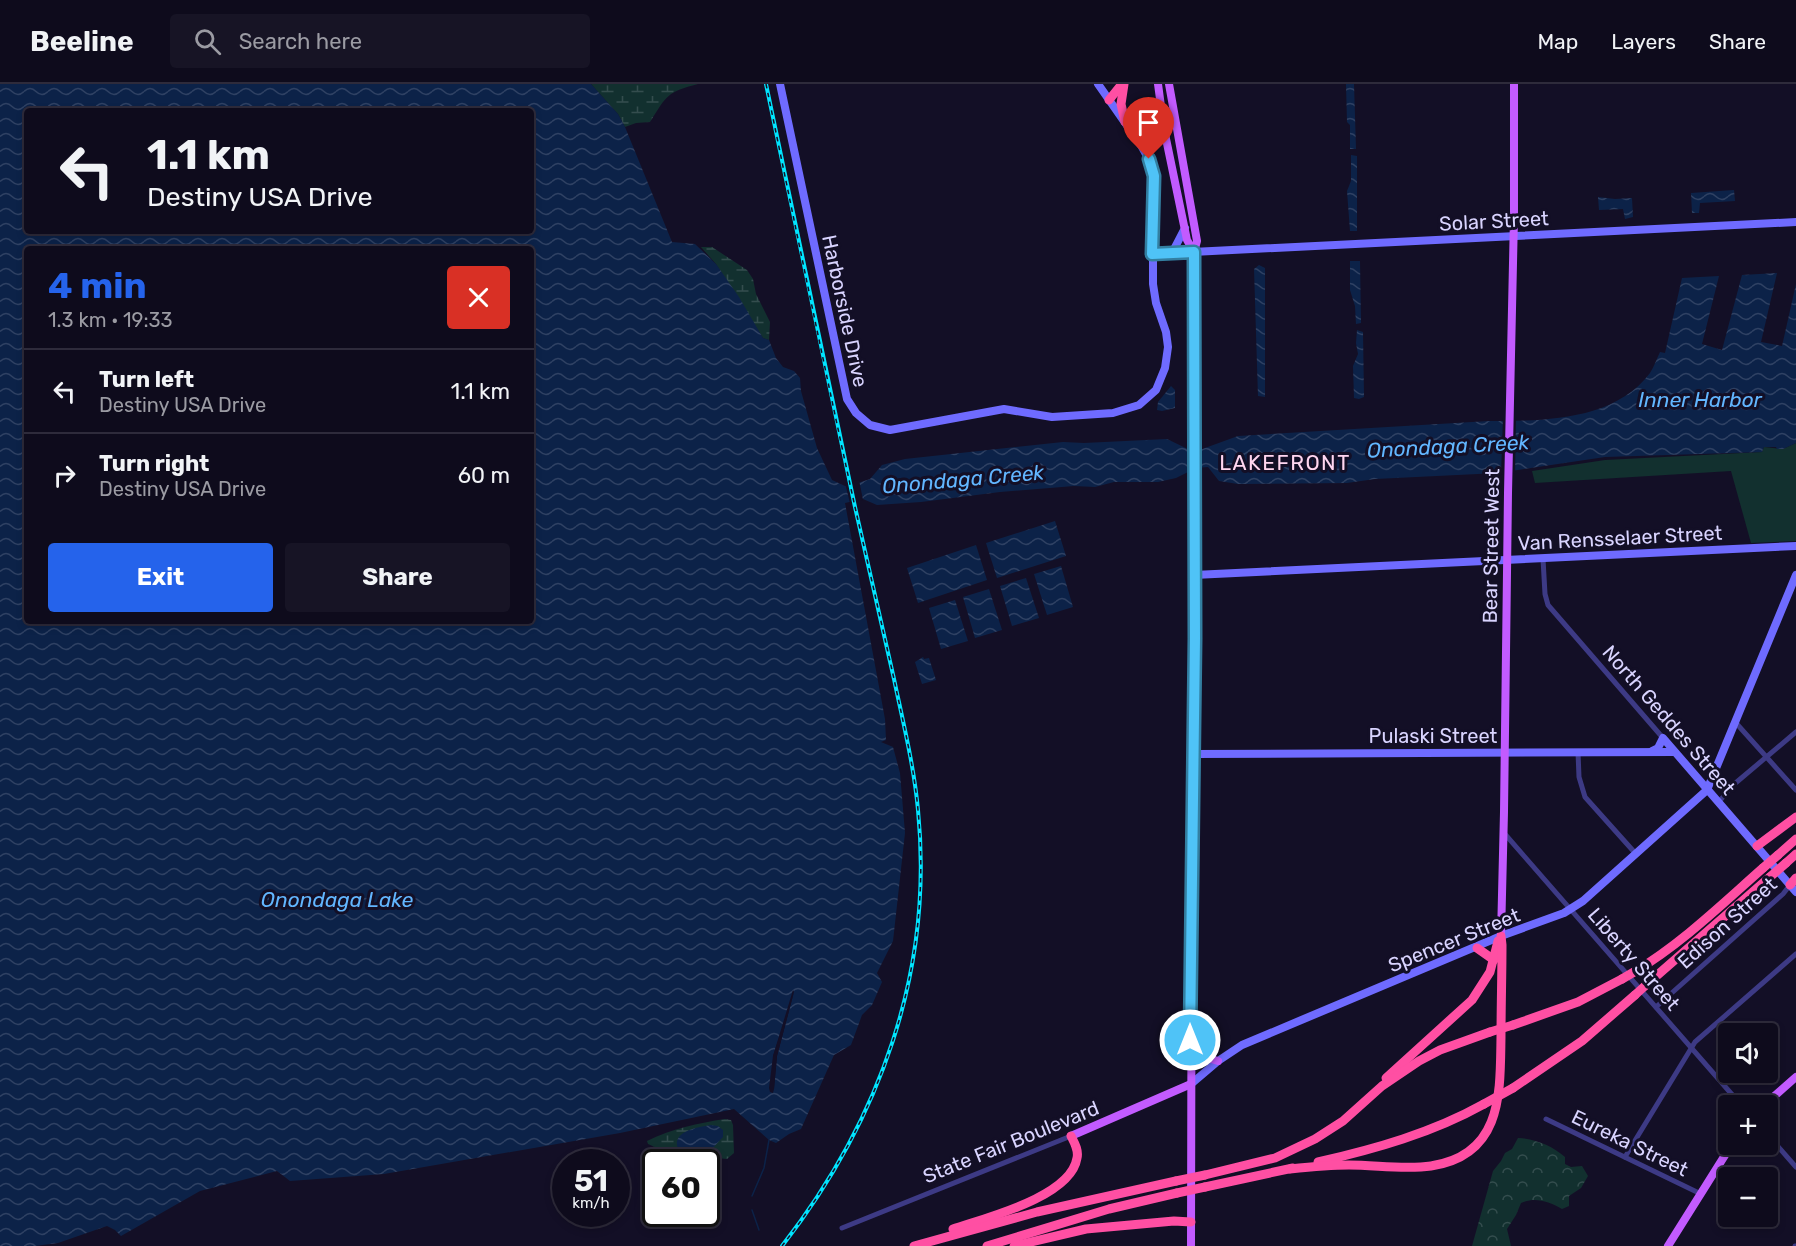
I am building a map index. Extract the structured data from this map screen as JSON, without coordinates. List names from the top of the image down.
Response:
{
  "streets": {
    "main road": ["Bear Street West", "State Fair Boulevard"],
    "street": [
      "Solar Street",
      "Harborside Drive",
      "Van Rensselaer Street",
      "North Geddes Street",
      "Pulaski Street",
      "Edison Street",
      "Spencer Street",
      "Liberty Street",
      "Eureka Street"
    ]
  },
  "crossings": [
    ["Solar Street", "Harborside Drive"],
    ["Solar Street", "Bear Street West"],
    ["Van Rensselaer Street", "Bear Street West"],
    ["Van Rensselaer Street", "North Geddes Street"],
    ["Bear Street West", "Pulaski Street"],
    ["Bear Street West", "Spencer Street"],
    ["Bear Street West", "Liberty Street"],
    ["North Geddes Street", "Pulaski Street"],
    ["North Geddes Street", "Edison Street"],
    ["North Geddes Street", "Spencer Street"],
    ["Edison Street", "Liberty Street"],
    ["Spencer Street", "Liberty Street"],
    ["Spencer Street", "State Fair Boulevard"]
  ],
  "districts": ["LAKEFRONT"],
  "water": ["Inner Harbor", "Onondaga Creek", "Onondaga Lake"],
  "page": {
    "header": "Beeline",
    "search": "Search here",
    "nav": ["Map", "Layers", "Share"],
    "turn": ["1.1 km", "Destiny USA Drive"],
    "heading": ["4 min", "1.3 km · 19:33"],
    "list": [
      {
        "name": "Turn left",
        "note": "Destiny USA Drive",
        "value": "1.1 km"
      },
      {
        "name": "Turn right",
        "note": "Destiny USA Drive",
        "value": "60 m"
      }
    ],
    "buttons": ["Exit", "Share"],
    "map_buttons": ["+", "−"],
    "speed": "51 km/h",
    "limit": "60"
  }
}
